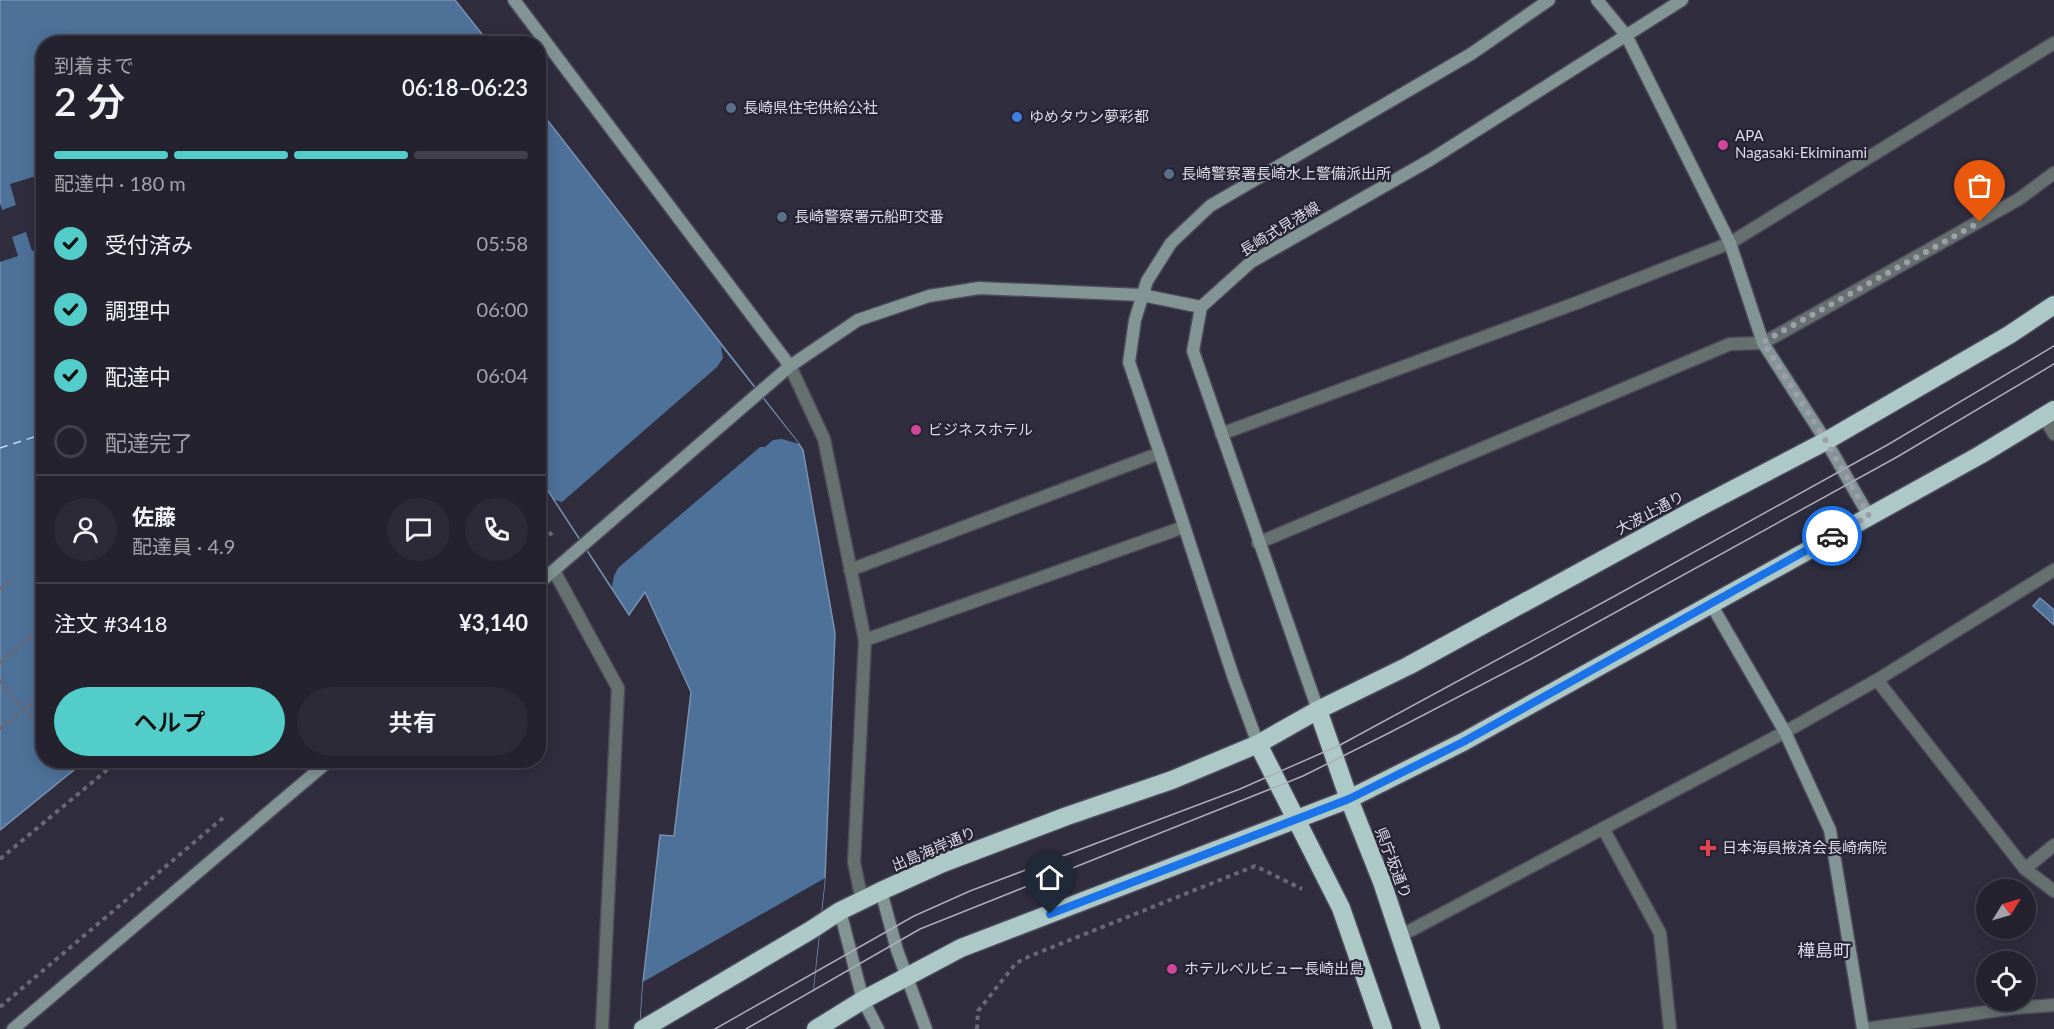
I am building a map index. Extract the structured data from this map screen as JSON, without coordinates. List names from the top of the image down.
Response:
{
  "streets": {
    "highway": ["大波止通り", "出島海岸通り", "県庁坂通り"],
    "street": ["長崎式見港線"]
  },
  "crossings": [
    ["大波止通り", "出島海岸通り"],
    ["大波止通り", "県庁坂通り"]
  ],
  "districts": ["樺島町"],
  "places": {
    "other": [
      "長崎県住宅供給公社",
      "ゆめタウン夢彩都",
      "APA Nagasaki-Ekiminami",
      "長崎警察署長崎水上警備派出所",
      "長崎警察署元船町交番",
      "ビジネスホテル",
      "ホテルベルビュー長崎出島"
    ],
    "health": ["日本海員掖済会長崎病院"]
  },
  "north": "top right",
  "page": {
    "heading": ["2 分", "到着まで", "06:18–06:23"],
    "panel": [
      "佐藤",
      "配達員 · 4.9",
      "注文 #3418",
      "¥3,140"
    ],
    "bar": "配達中 · 180 m",
    "list": [
      ["受付済み", "05:58"],
      ["調理中", "06:00"],
      ["配達中", "06:04"],
      "配達完了"
    ],
    "buttons": ["ヘルプ", "共有"]
  }
}
